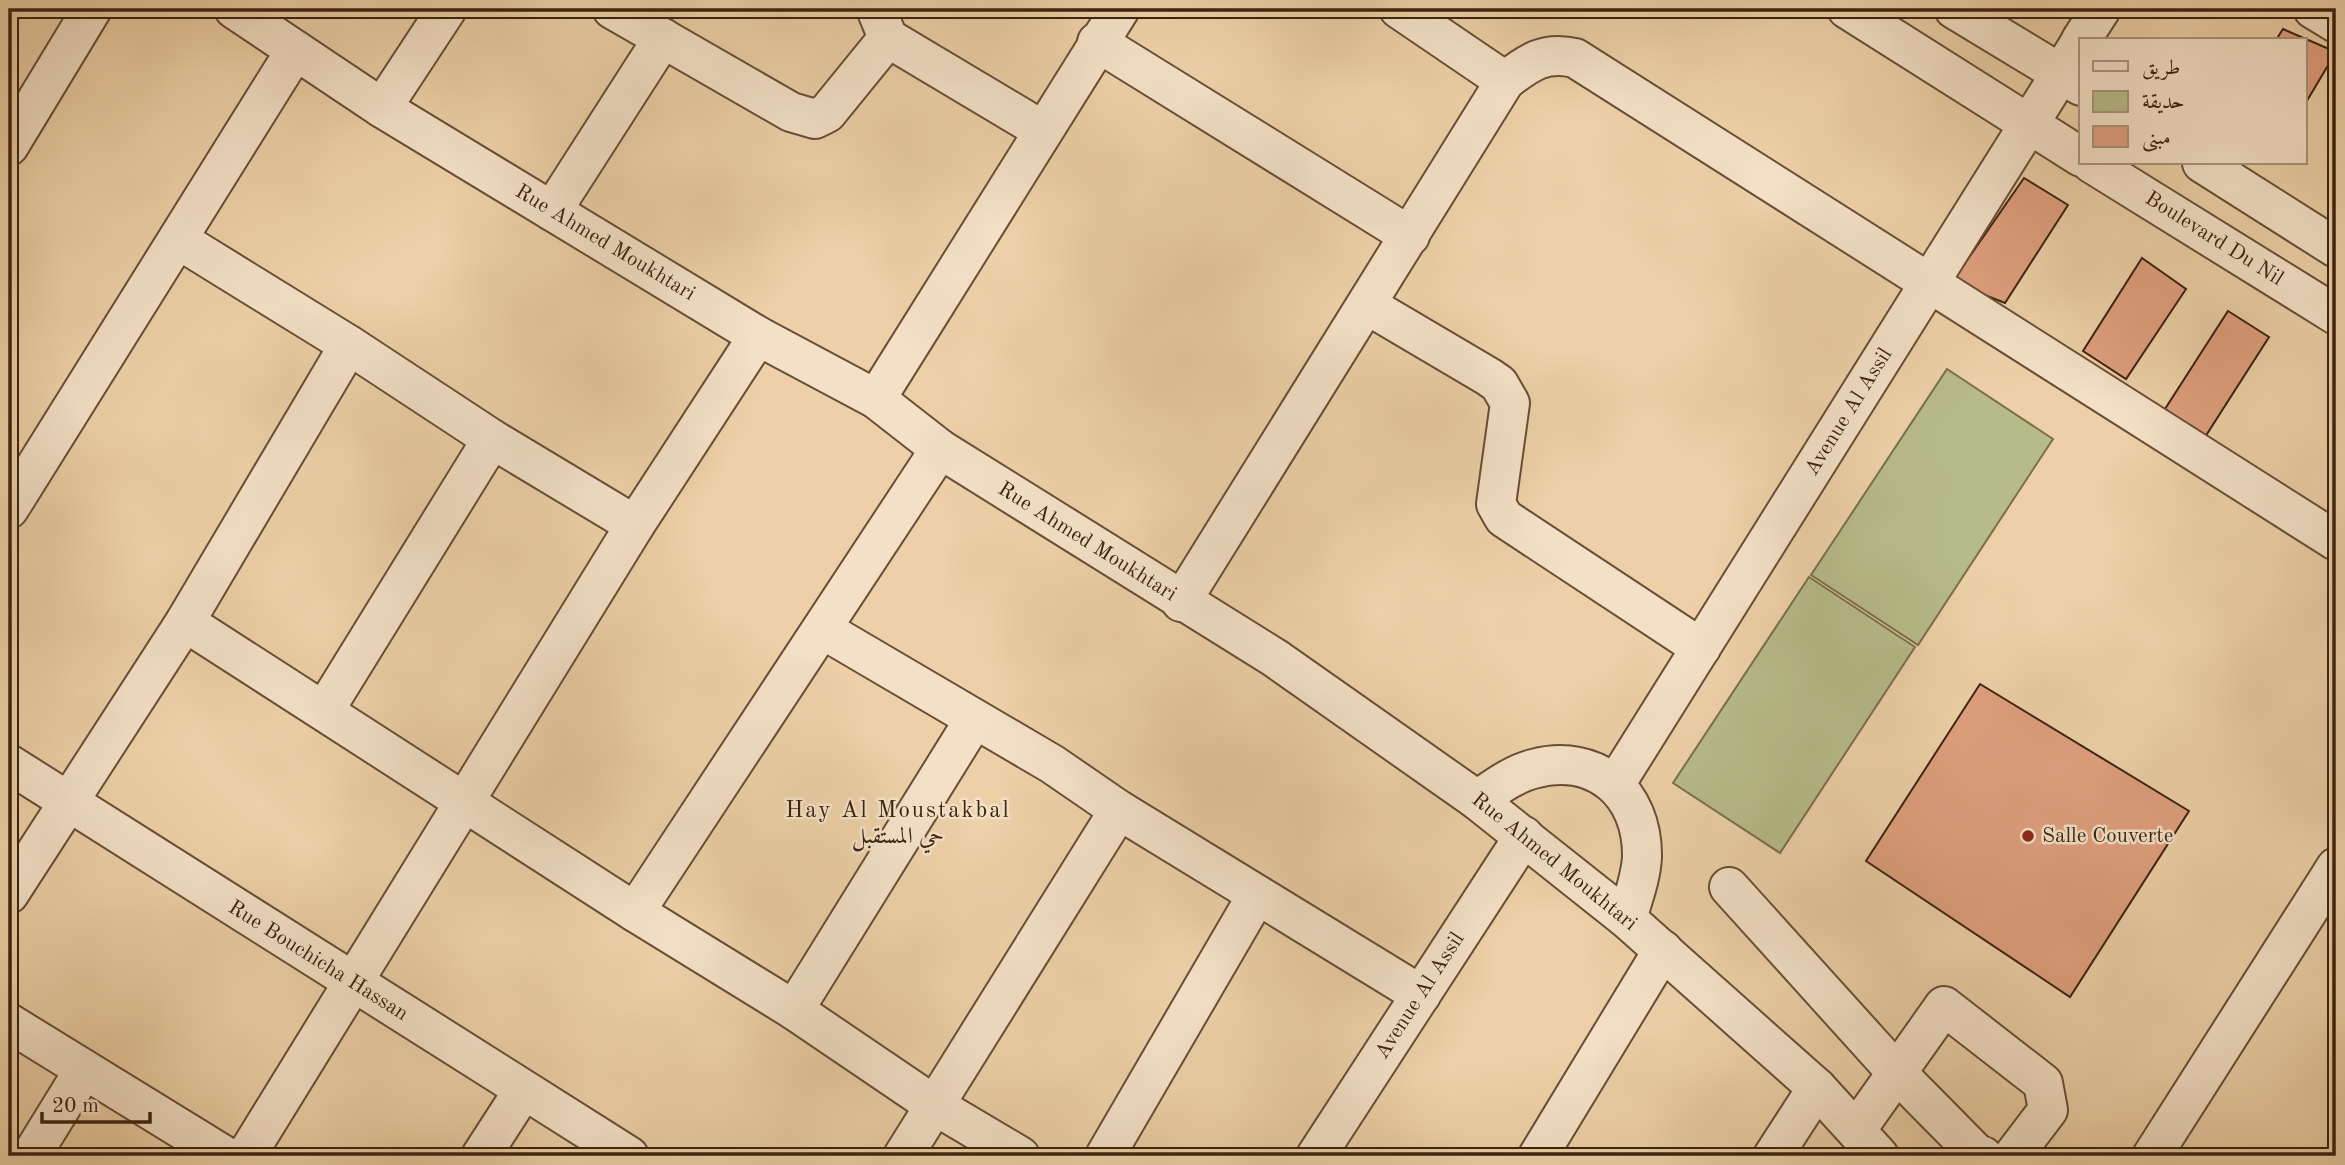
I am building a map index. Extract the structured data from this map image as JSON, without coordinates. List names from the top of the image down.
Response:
{
  "streets": {
    "street": [
      "Boulevard Du Nil",
      "Rue Ahmed Moukhtari",
      "Avenue Al Assil",
      "Rue Bouchicha Hassan"
    ]
  },
  "crossings": [
    ["Rue Ahmed Moukhtari", "Avenue Al Assil"]
  ],
  "districts": ["Hay Al Moustakbal حي المستقبل"],
  "places": ["Salle Couverte"],
  "legend": ["طريق", "حديقة", "مبنى"],
  "scale_bar": "20 m"
}
